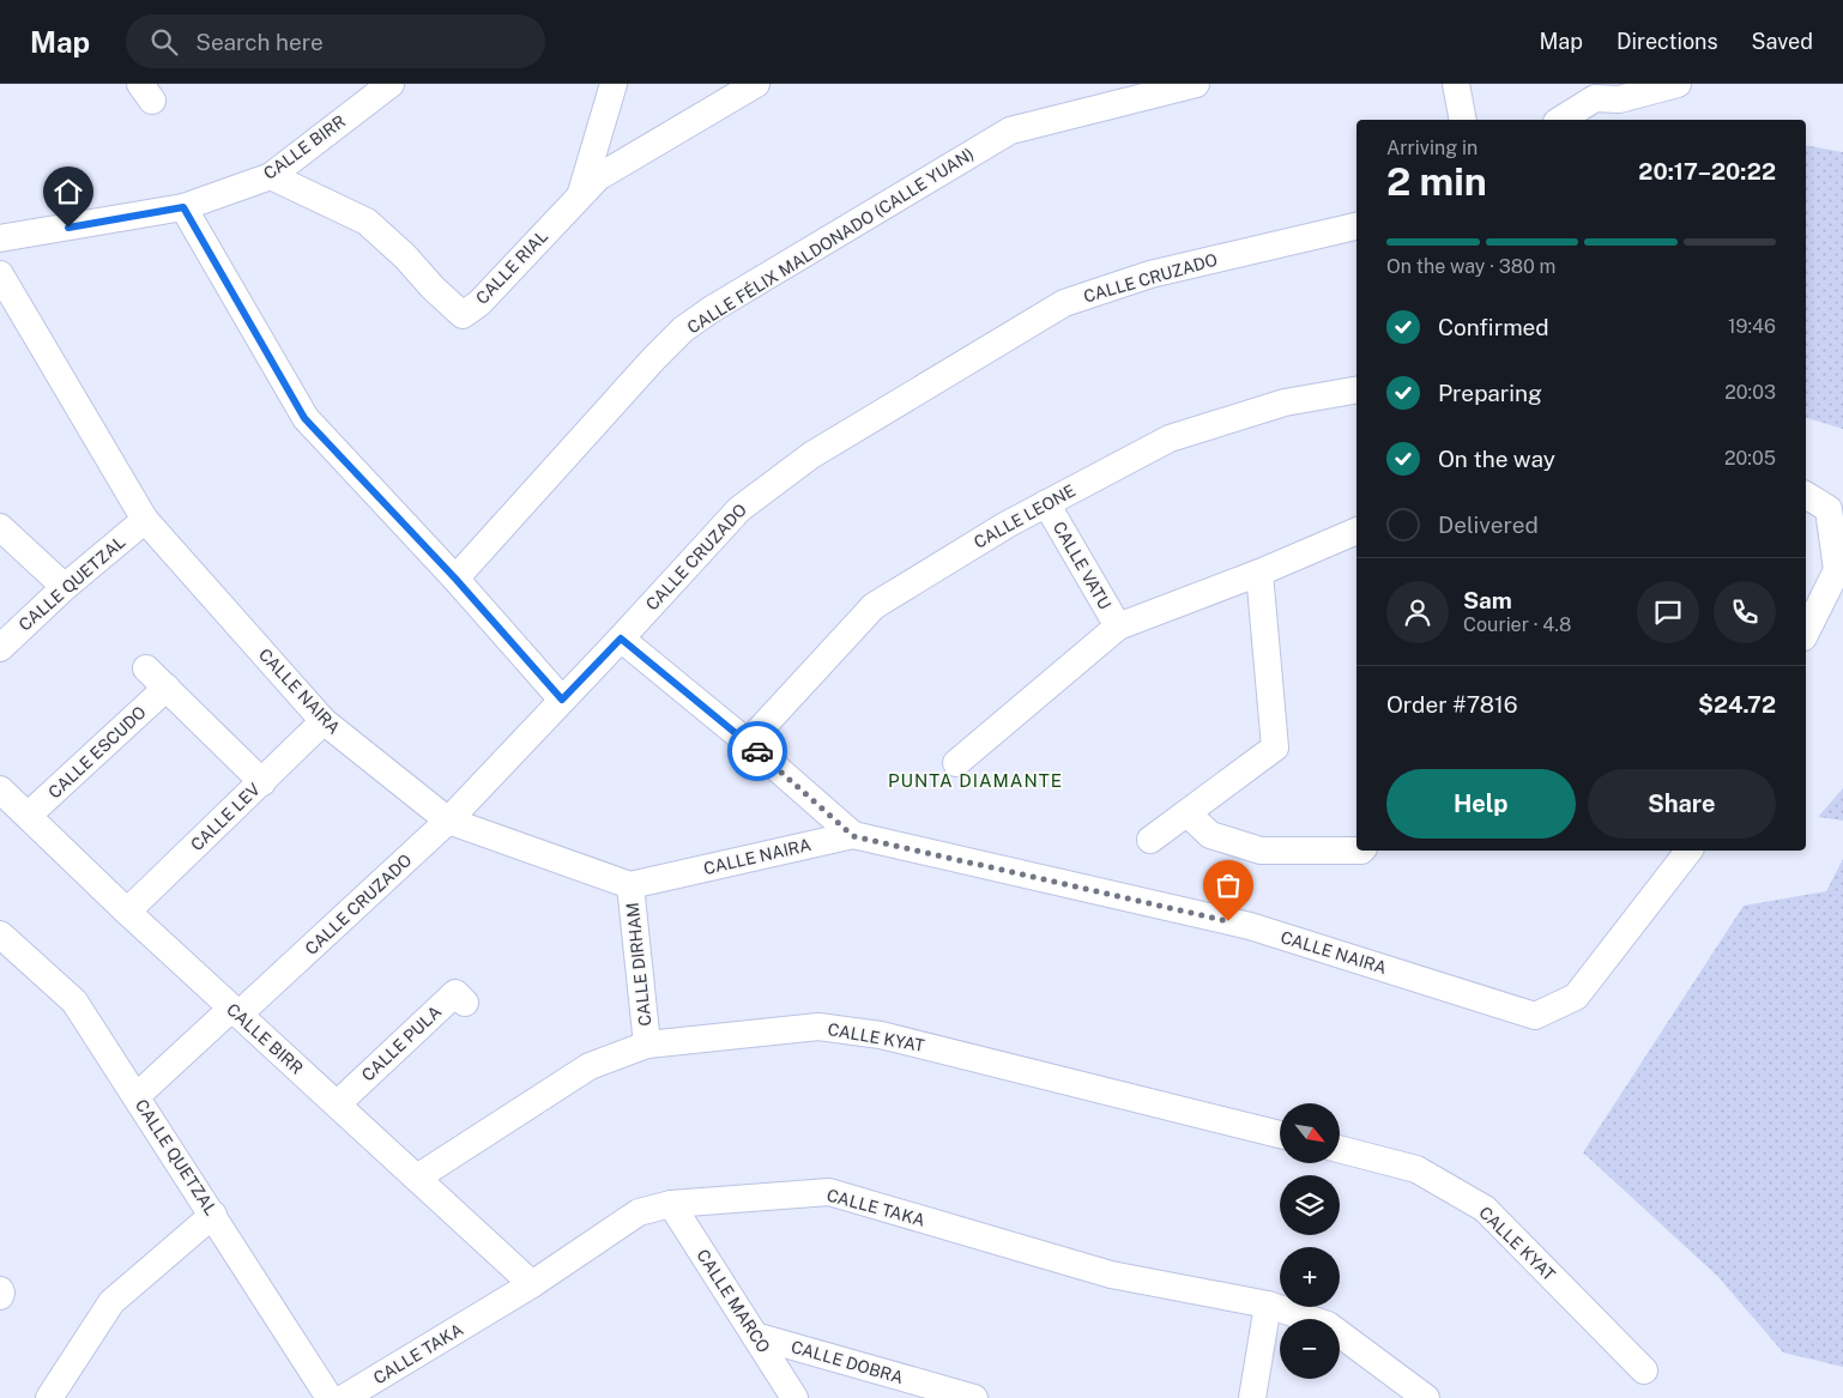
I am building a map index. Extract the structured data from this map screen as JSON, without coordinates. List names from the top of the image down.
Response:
{
  "streets": {
    "street": [
      "CALLE BIRR",
      "CALLE FÉLIX MALDONADO (CALLE YUAN)",
      "CALLE RIAL",
      "CALLE CRUZADO",
      "CALLE LEONE",
      "CALLE VATU",
      "CALLE QUETZAL",
      "CALLE NAIRA",
      "CALLE ESCUDO",
      "CALLE LEV",
      "CALLE DIRHAM",
      "CALLE KYAT",
      "CALLE PULA",
      "CALLE TAKA",
      "CALLE MARCO",
      "CALLE DOBRA"
    ]
  },
  "crossings": [
    ["CALLE BIRR", "CALLE RIAL"],
    ["CALLE BIRR", "CALLE CRUZADO"],
    ["CALLE BIRR", "CALLE ESCUDO"],
    ["CALLE BIRR", "CALLE LEV"],
    ["CALLE BIRR", "CALLE KYAT"],
    ["CALLE BIRR", "CALLE PULA"],
    ["CALLE BIRR", "CALLE TAKA"],
    ["CALLE CRUZADO", "CALLE QUETZAL"],
    ["CALLE CRUZADO", "CALLE NAIRA"],
    ["CALLE LEONE", "CALLE VATU"],
    ["CALLE QUETZAL", "CALLE NAIRA"],
    ["CALLE NAIRA", "CALLE LEV"],
    ["CALLE NAIRA", "CALLE DIRHAM"],
    ["CALLE DIRHAM", "CALLE KYAT"],
    ["CALLE TAKA", "CALLE MARCO"],
    ["CALLE MARCO", "CALLE DOBRA"]
  ],
  "districts": ["PUNTA DIAMANTE"],
  "north": "bottom right",
  "page": {
    "header": "Map",
    "search": "Search here",
    "nav": ["Map", "Directions", "Saved"],
    "heading": ["2 min", "Arriving in", "20:17–20:22"],
    "panel": [
      "Sam",
      "Courier · 4.8",
      "Order #7816",
      "$24.72"
    ],
    "bar": "On the way · 380 m",
    "list": [
      ["Confirmed", "19:46"],
      ["Preparing", "20:03"],
      ["On the way", "20:05"],
      "Delivered"
    ],
    "buttons": ["Help", "Share"],
    "map_buttons": ["+", "−"]
  }
}
